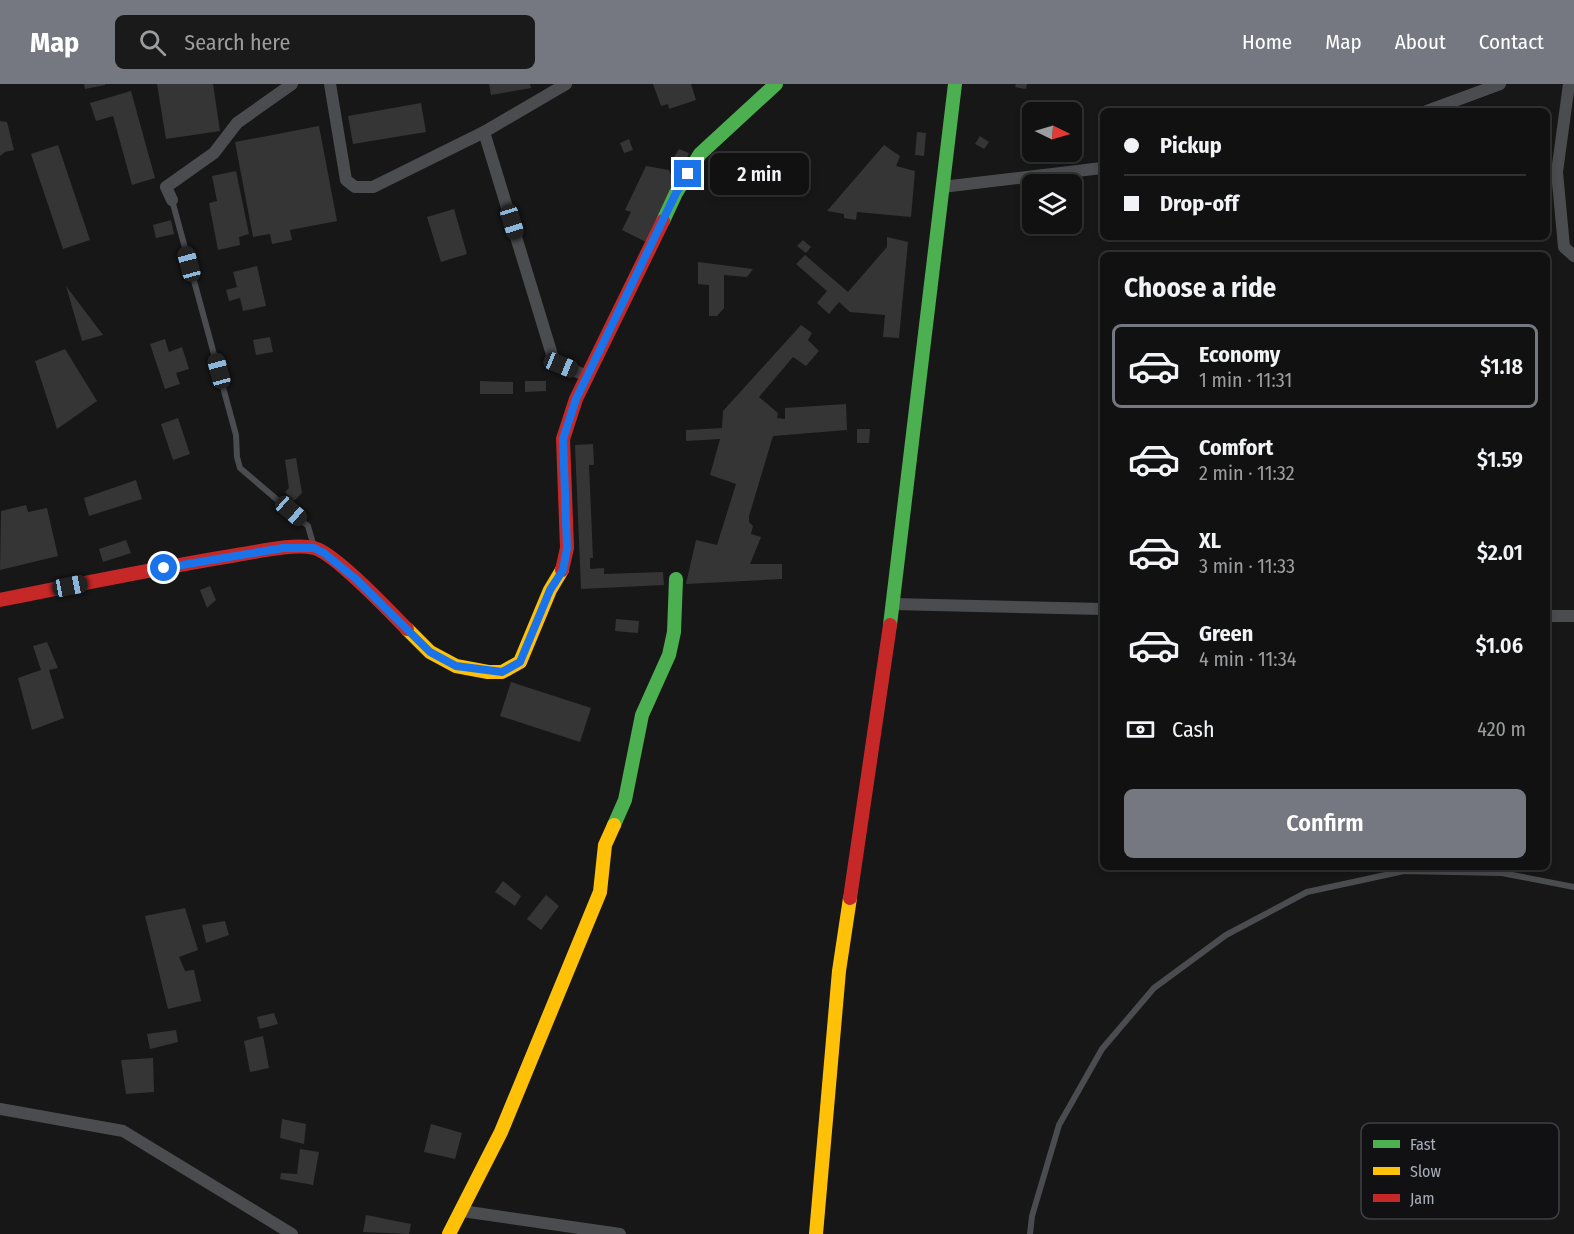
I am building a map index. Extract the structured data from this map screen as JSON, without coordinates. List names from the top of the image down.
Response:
{
  "legend": ["Fast", "Slow", "Jam"],
  "north": "right",
  "page": {
    "header": "Map",
    "search": "Search here",
    "nav": [
      "Home",
      "Map",
      "About",
      "Contact"
    ],
    "banner": ["Pickup", "Drop-off"],
    "bubble": "2 min",
    "heading": "Choose a ride",
    "list": [
      {
        "name": "Economy",
        "note": "1 min · 11:31",
        "value": "$1.18"
      },
      {
        "name": "Comfort",
        "note": "2 min · 11:32",
        "value": "$1.59"
      },
      {
        "name": "XL",
        "note": "3 min · 11:33",
        "value": "$2.01"
      },
      {
        "name": "Green",
        "note": "4 min · 11:34",
        "value": "$1.06"
      }
    ],
    "pay": ["Cash", "420 m"],
    "buttons": "Confirm"
  }
}
